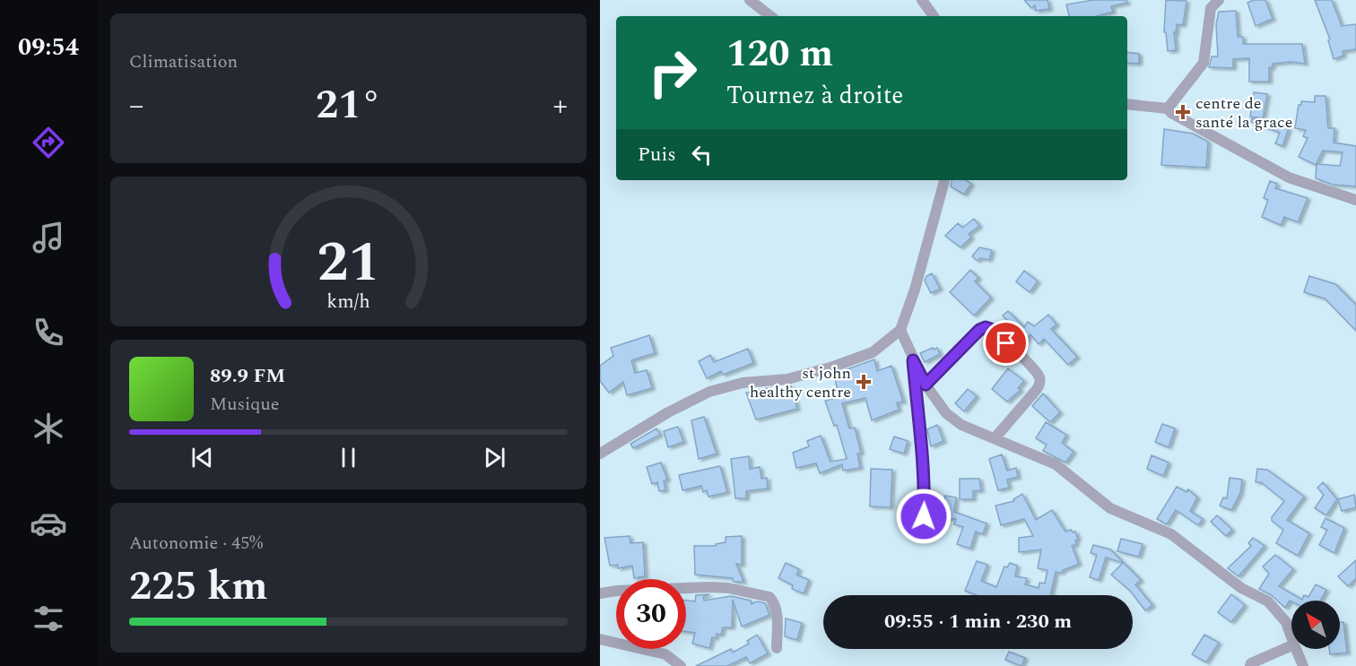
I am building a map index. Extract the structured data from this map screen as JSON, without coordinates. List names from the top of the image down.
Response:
{
  "places": {
    "health": ["centre de santé la grace", "st john healthy centre"]
  },
  "north": "top left",
  "page": {
    "tabs": "09:54",
    "tile": [
      "Climatisation",
      ["Autonomie · 45%", "225 km"]
    ],
    "turn": ["120 m", "Tournez à droite"],
    "heat": ["−", "21°", "+"],
    "then": "Puis",
    "song": ["89.9 FM", "Musique"],
    "limit": "30",
    "trip": "09:55 · 1 min · 230 m",
    "gauge": ["21", "km/h"]
  }
}
